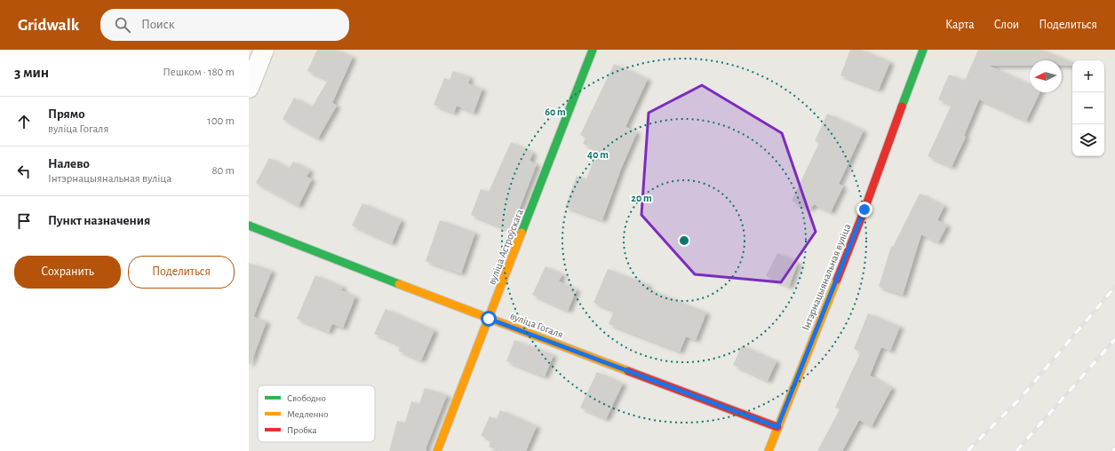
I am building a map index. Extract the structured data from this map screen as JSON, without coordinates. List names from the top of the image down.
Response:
{
  "streets": {
    "street": ["вуліца Астроўскага", "Інтэрнацыянальная вуліца", "вуліца Гогаля"]
  },
  "crossings": [
    ["вуліца Астроўскага", "вуліца Гогаля"],
    ["Інтэрнацыянальная вуліца", "вуліца Гогаля"]
  ],
  "legend": ["Свободно", "Медленно", "Пробка"],
  "north": "left",
  "page": {
    "header": "Gridwalk",
    "search": "Поиск",
    "nav": ["Карта", "Слои", "Поделиться"],
    "heading": ["3 мин", "Пешком · 180 m"],
    "map_buttons": ["+", "−"],
    "list": [
      ["Прямо", "вуліца Гогаля", "100 m"],
      ["Налево", "Інтэрнацыянальная вуліца", "80 m"],
      "Пункт назначения"
    ],
    "buttons": ["Сохранить", "Поделиться"]
  },
  "rings": ["60 m", "40 m", "20 m"]
}
